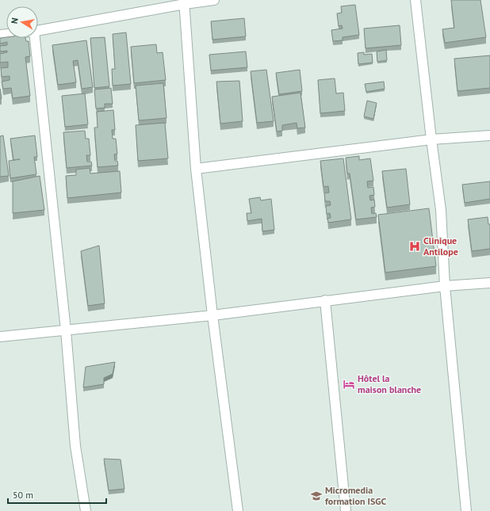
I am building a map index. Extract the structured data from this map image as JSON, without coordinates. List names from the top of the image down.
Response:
{
  "places": {
    "hospital": ["Clinique Antilope"],
    "hotel": ["Hôtel la maison blanche"],
    "school or university": ["Micromedia formation ISGC"]
  },
  "scale_bar": "50 m",
  "north": "left"
}
